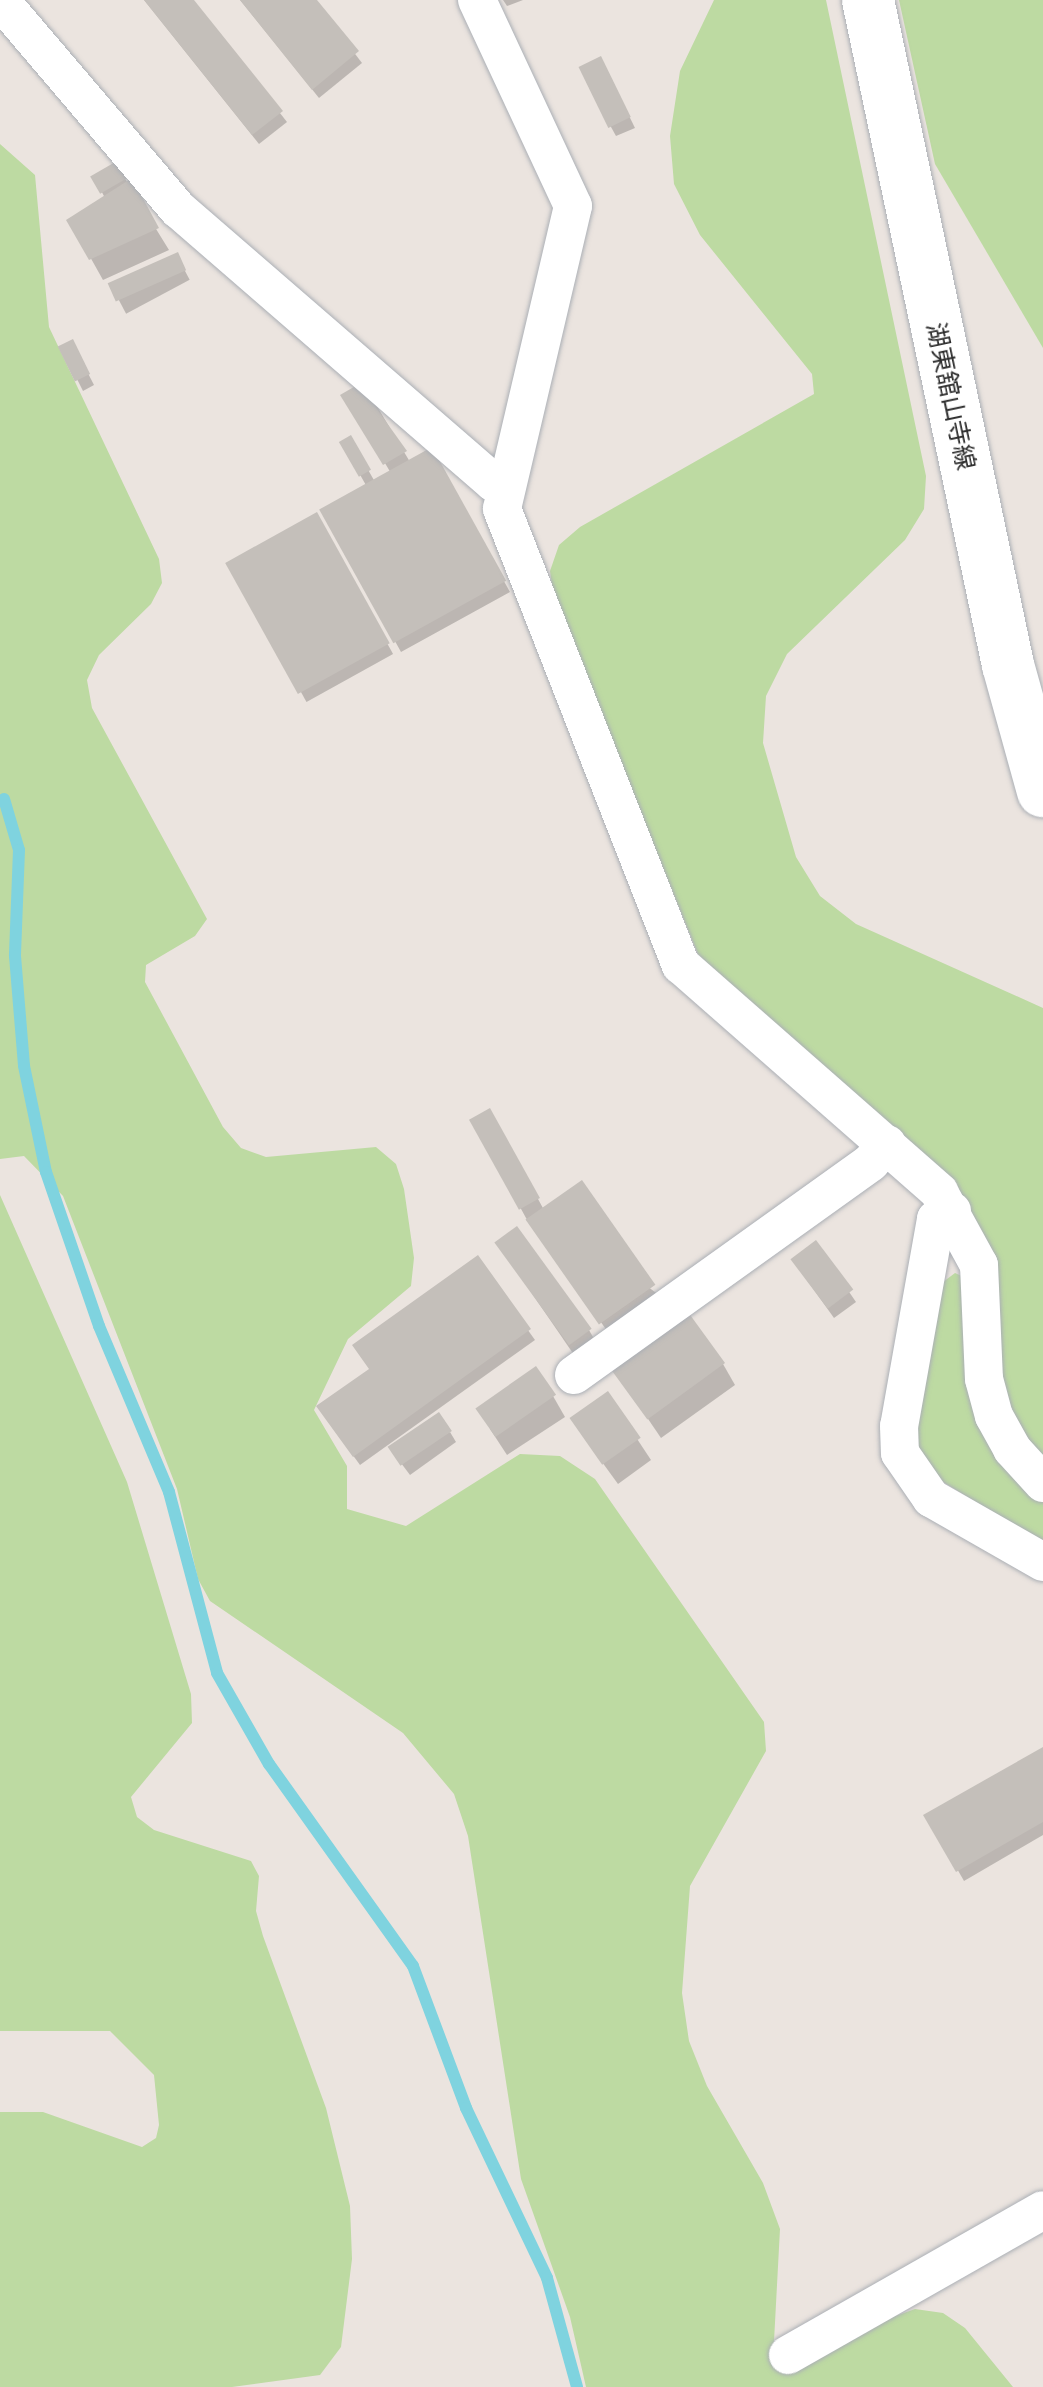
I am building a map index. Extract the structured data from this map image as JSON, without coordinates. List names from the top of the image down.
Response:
{
  "streets": {
    "main road": ["湖東舘山寺線"]
  }
}
